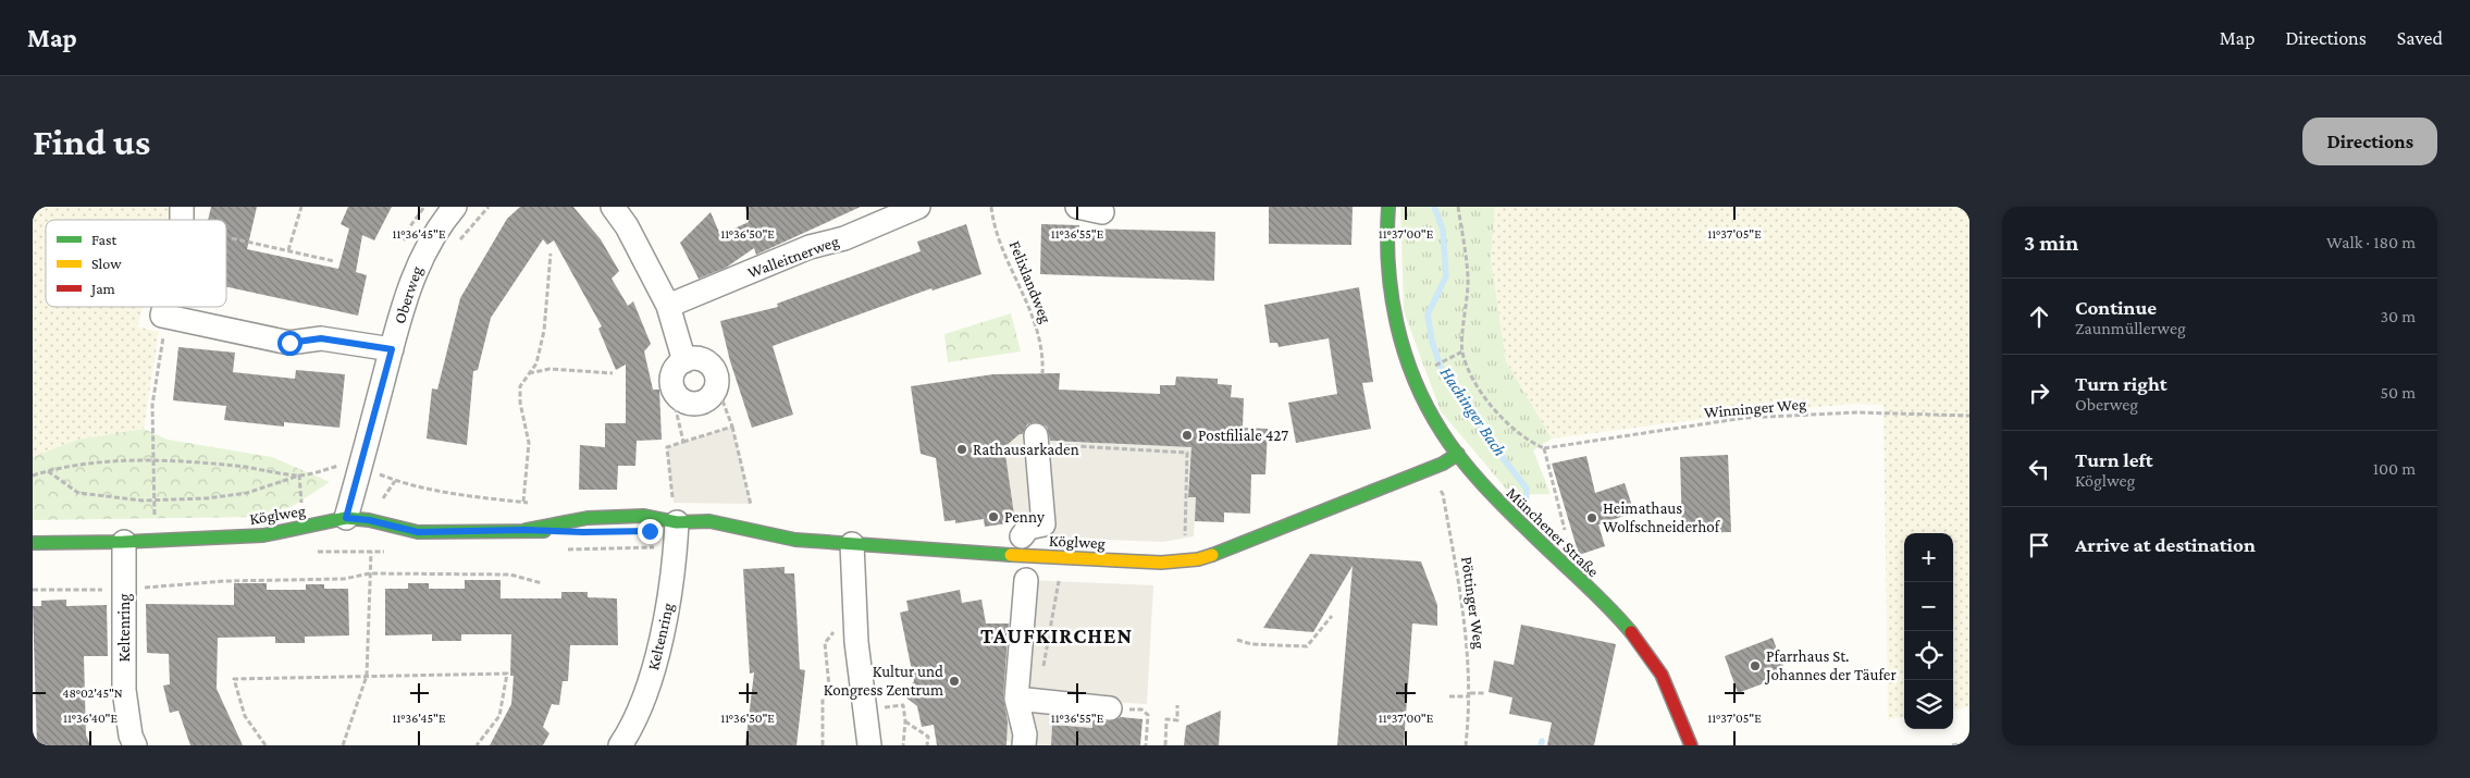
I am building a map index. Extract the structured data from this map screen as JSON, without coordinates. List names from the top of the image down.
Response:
{
  "streets": {
    "street": [
      "Walleitnerweg",
      "Oberweg",
      "Köglweg",
      "Münchener Straße",
      "Keltenring"
    ],
    "path": ["Felixlandweg", "Winninger Weg", "Pöttinger Weg"]
  },
  "crossings": [
    ["Oberweg", "Köglweg"],
    ["Köglweg", "Münchener Straße"],
    ["Köglweg", "Pöttinger Weg"],
    ["Köglweg", "Keltenring"]
  ],
  "districts": ["TAUFKIRCHEN"],
  "water": ["Hachinger Bach"],
  "places": [
    "Postfiliale 427",
    "Rathausarkaden",
    "Penny",
    "Heimathaus Wolfschneiderhof",
    "Pfarrhaus St. Johannes der Täufer",
    "Kultur und Kongress Zentrum"
  ],
  "legend": ["Fast", "Slow", "Jam"],
  "page": {
    "header": "Map",
    "nav": ["Map", "Directions", "Saved"],
    "buttons": "Directions",
    "title": "Find us",
    "heading": ["3 min", "Walk · 180 m"],
    "list": [
      ["Continue", "Zaunmüllerweg", "30 m"],
      ["Turn right", "Oberweg", "50 m"],
      ["Turn left", "Köglweg", "100 m"],
      "Arrive at destination"
    ],
    "map_buttons": ["+", "−"]
  },
  "coordinates": [
    "11°36'45\"E",
    "11°36'50\"E",
    "11°36'55\"E",
    "11°37'00\"E",
    "11°37'05\"E",
    "48°02'45\"N",
    "11°36'40\"E"
  ]
}
